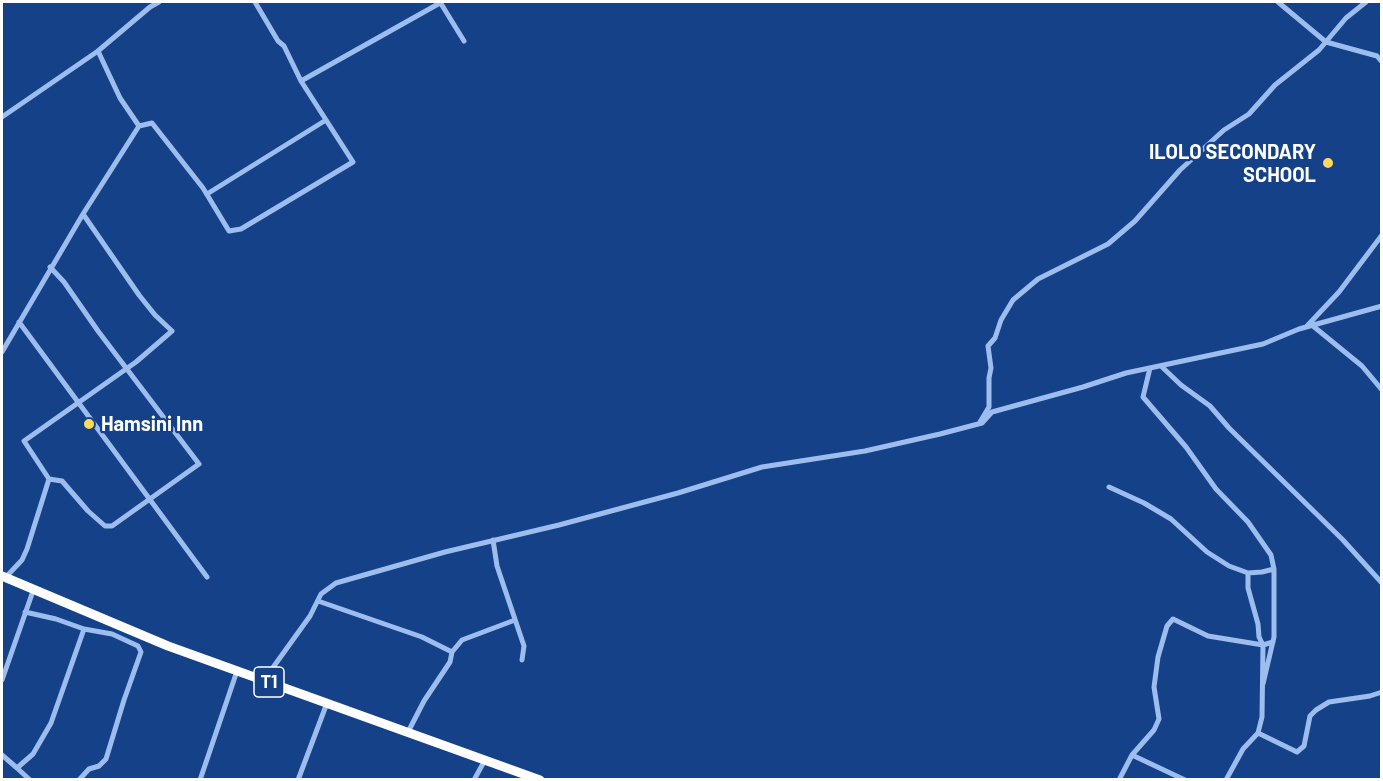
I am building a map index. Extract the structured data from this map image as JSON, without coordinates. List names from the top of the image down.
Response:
{
  "streets": {
    "highway": ["T1"]
  },
  "places": ["ILOLO SECONDARY SCHOOL", "Hamsini Inn"]
}
